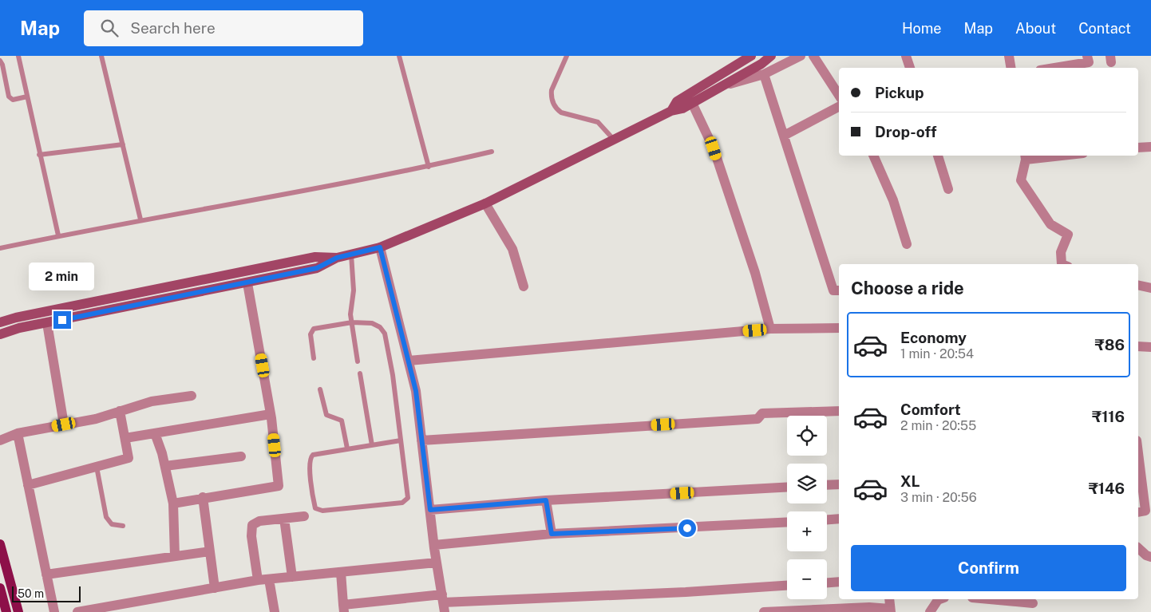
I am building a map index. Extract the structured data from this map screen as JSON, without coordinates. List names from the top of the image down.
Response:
{
  "scale_bar": "50 m",
  "page": {
    "header": "Map",
    "search": "Search here",
    "nav": [
      "Home",
      "Map",
      "About",
      "Contact"
    ],
    "banner": ["Pickup", "Drop-off"],
    "bubble": "2 min",
    "heading": "Choose a ride",
    "list": [
      {
        "name": "Economy",
        "note": "1 min · 20:54",
        "value": "₹86"
      },
      {
        "name": "Comfort",
        "note": "2 min · 20:55",
        "value": "₹116"
      },
      {
        "name": "XL",
        "note": "3 min · 20:56",
        "value": "₹146"
      }
    ],
    "map_buttons": ["+", "−"],
    "buttons": "Confirm",
    "scale": "50 m"
  }
}
